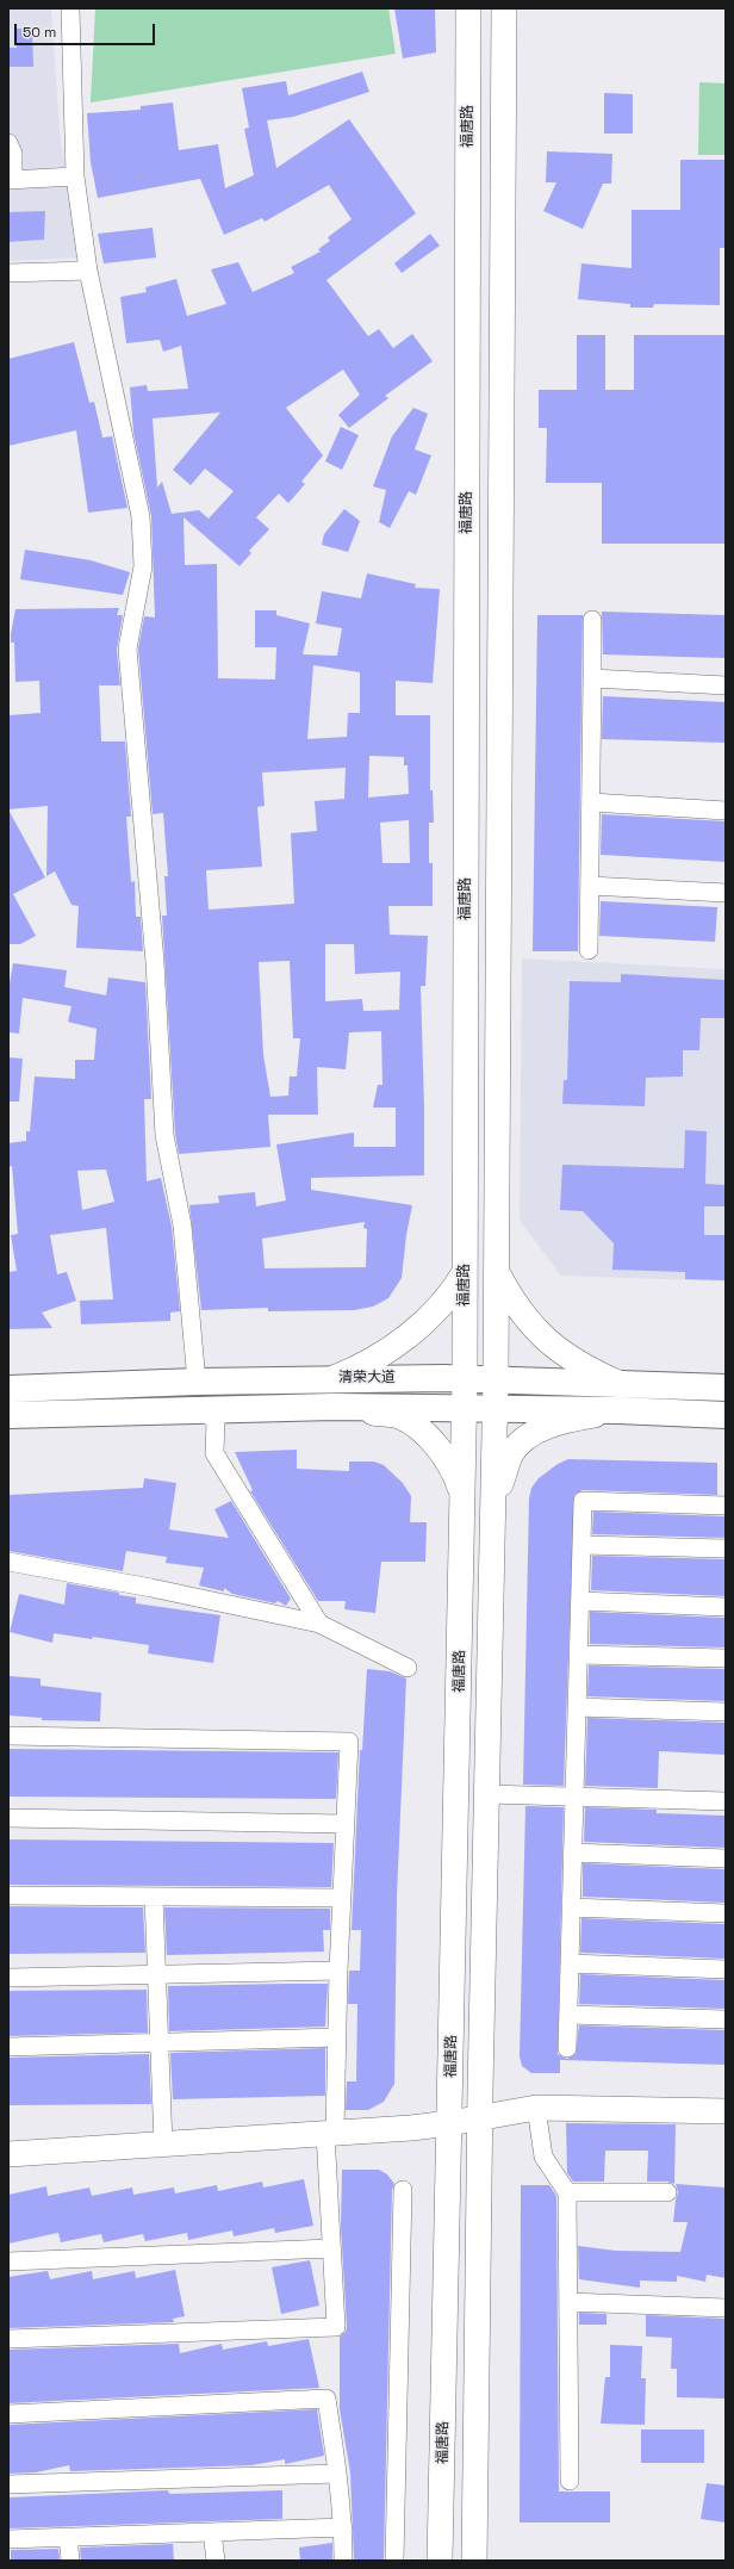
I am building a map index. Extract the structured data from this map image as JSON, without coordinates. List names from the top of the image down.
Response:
{
  "streets": {
    "main road": ["清荣大道"],
    "street": ["福唐路"]
  },
  "crossings": [
    ["福唐路", "清荣大道"]
  ],
  "scale_bar": "50 m"
}
